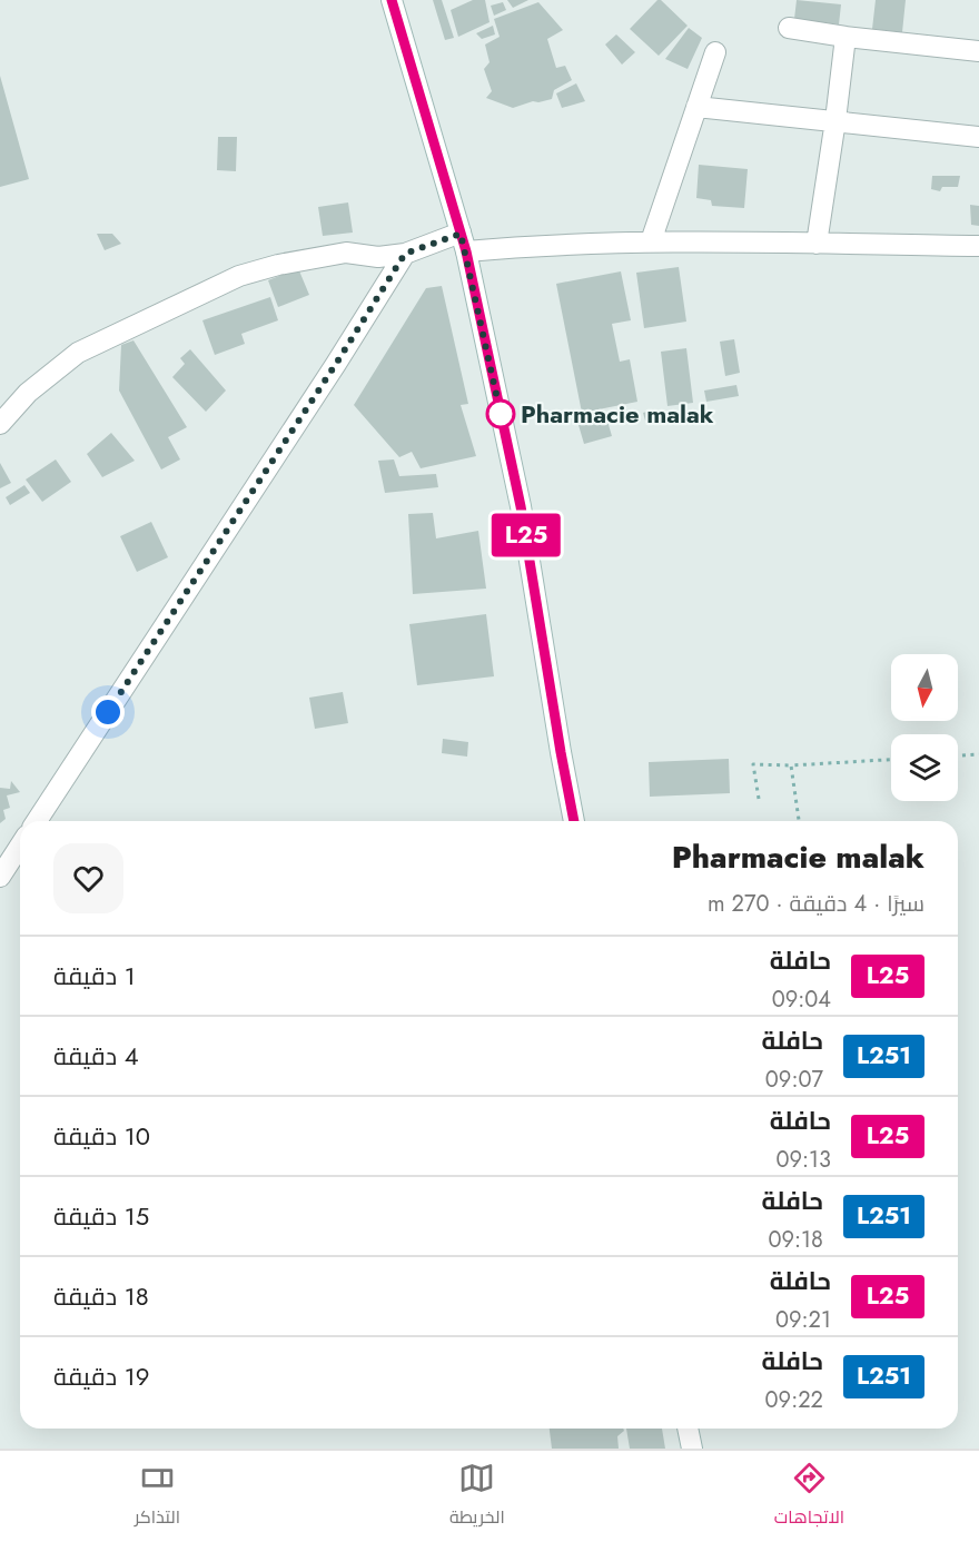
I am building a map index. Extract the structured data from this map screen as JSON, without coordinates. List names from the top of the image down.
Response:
{
  "places": ["Pharmacie malak"],
  "lines": ["bus line L25"],
  "north": "bottom",
  "page": {
    "on_map": "L25",
    "heading": ["Pharmacie malak", "سيرًا · 4 دقيقة · 270 m"],
    "list": [
      {
        "mark": "L25",
        "name": "حافلة",
        "note": "09:04",
        "value": "1 دقيقة"
      },
      {
        "mark": "L251",
        "name": "حافلة",
        "note": "09:07",
        "value": "4 دقيقة"
      },
      {
        "mark": "L25",
        "name": "حافلة",
        "note": "09:13",
        "value": "10 دقيقة"
      },
      {
        "mark": "L251",
        "name": "حافلة",
        "note": "09:18",
        "value": "15 دقيقة"
      },
      {
        "mark": "L25",
        "name": "حافلة",
        "note": "09:21",
        "value": "18 دقيقة"
      },
      {
        "mark": "L251",
        "name": "حافلة",
        "note": "09:22",
        "value": "19 دقيقة"
      }
    ],
    "tabs": ["الاتجاهات", "الخريطة", "التذاكر"]
  }
}
